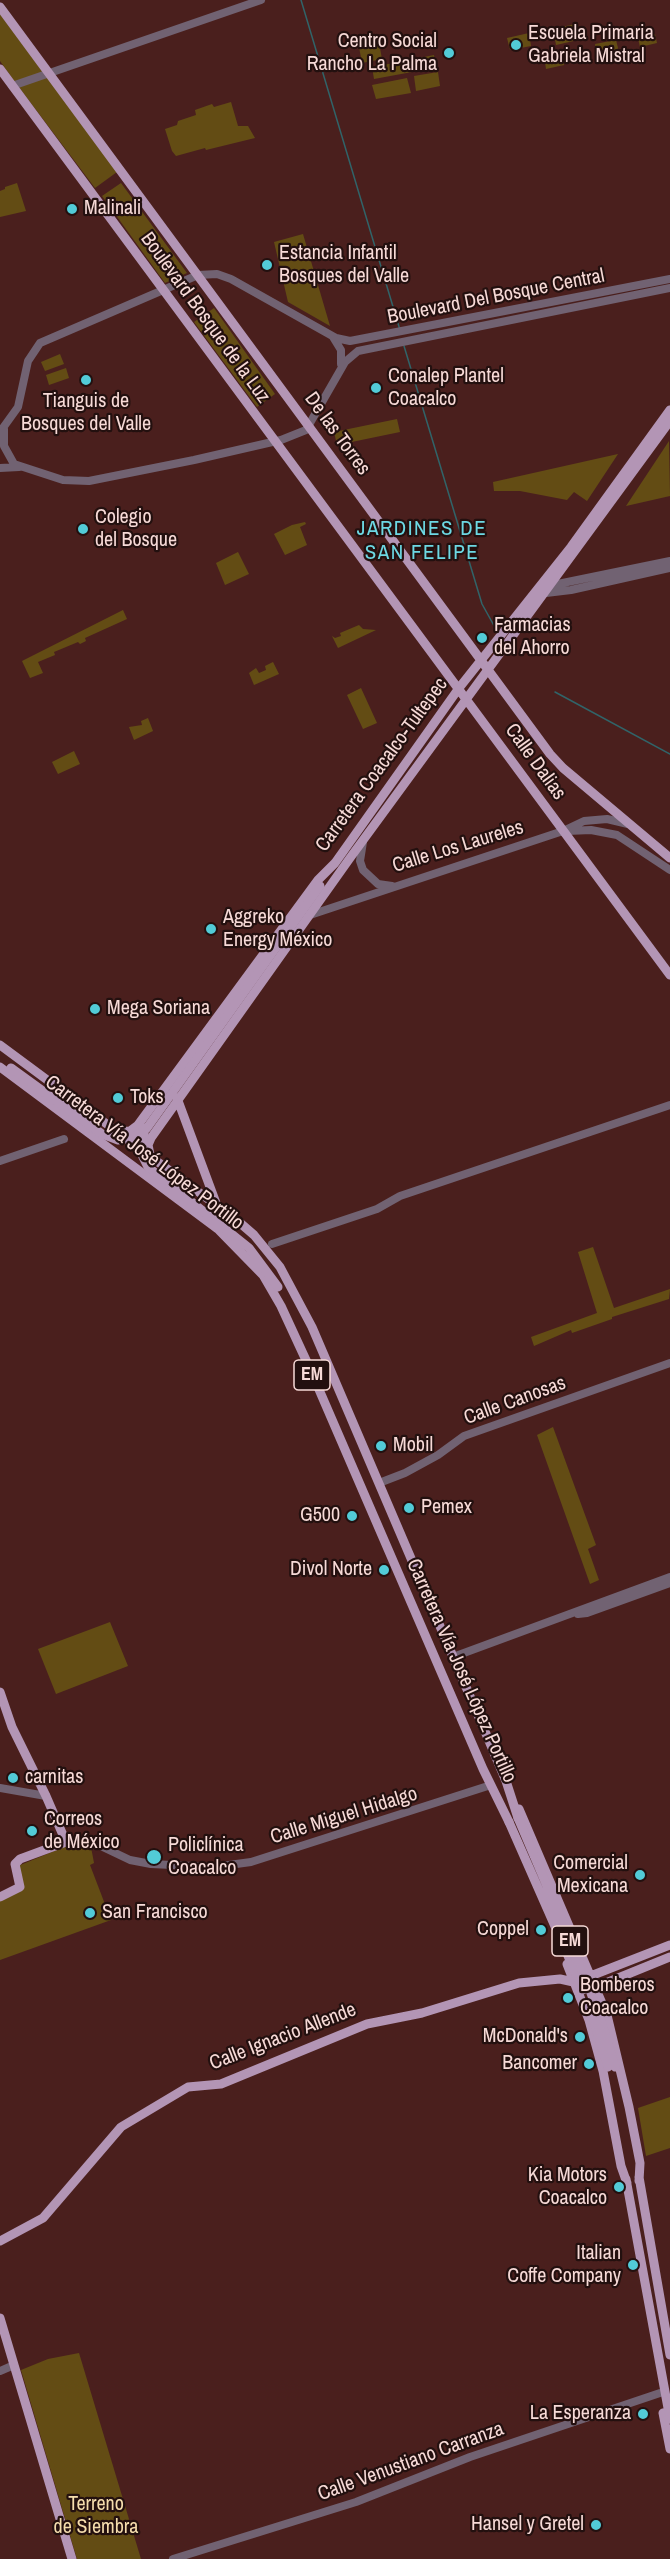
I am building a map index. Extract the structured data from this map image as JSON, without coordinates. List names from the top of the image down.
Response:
{
  "streets": {
    "main road": [
      "Boulevard Bosque de la Luz",
      "De las Torres",
      "Calle Dalias",
      "Carretera Coacalco-Tultepec",
      "Carretera Vía José López Portillo",
      "EM",
      "Calle Ignacio Allende"
    ],
    "street": [
      "Boulevard Del Bosque Central",
      "Calle Los Laureles",
      "Calle Canosas",
      "Calle Miguel Hidalgo",
      "Calle Venustiano Carranza"
    ]
  },
  "crossings": [
    ["Boulevard Del Bosque Central", "De las Torres"],
    ["Boulevard Bosque de la Luz", "Calle Dalias"],
    ["De las Torres", "Carretera Coacalco-Tultepec"],
    ["De las Torres", "Calle Los Laureles"],
    ["Calle Dalias", "Carretera Coacalco-Tultepec"],
    ["Calle Dalias", "Calle Los Laureles"],
    ["Carretera Coacalco-Tultepec", "Calle Los Laureles"],
    ["Carretera Coacalco-Tultepec", "Carretera Vía José López Portillo"],
    ["Carretera Vía José López Portillo", "Calle Canosas"],
    ["Carretera Vía José López Portillo", "Calle Miguel Hidalgo"]
  ],
  "districts": ["JARDINES DE SAN FELIPE"],
  "parks": ["Terreno de Siembra"],
  "places": [
    "Escuela Primaria Gabriela Mistral",
    "Centro Social Rancho La Palma",
    "Malinali",
    "Estancia Infantil Bosques del Valle",
    "Tianguis de Bosques del Valle",
    "Conalep Plantel Coacalco",
    "Colegio del Bosque",
    "Farmacias del Ahorro",
    "Aggreko Energy México",
    "Mega Soriana",
    "Toks",
    "Mobil",
    "Pemex",
    "G500",
    "Divol Norte",
    "carnitas",
    "Correos de México",
    "Policlínica Coacalco",
    "Comercial Mexicana",
    "San Francisco",
    "Coppel",
    "Bomberos Coacalco",
    "McDonald's",
    "Bancomer",
    "Kia Motors Coacalco",
    "Italian Coffe Company",
    "La Esperanza",
    "Hansel y Gretel"
  ]
}
